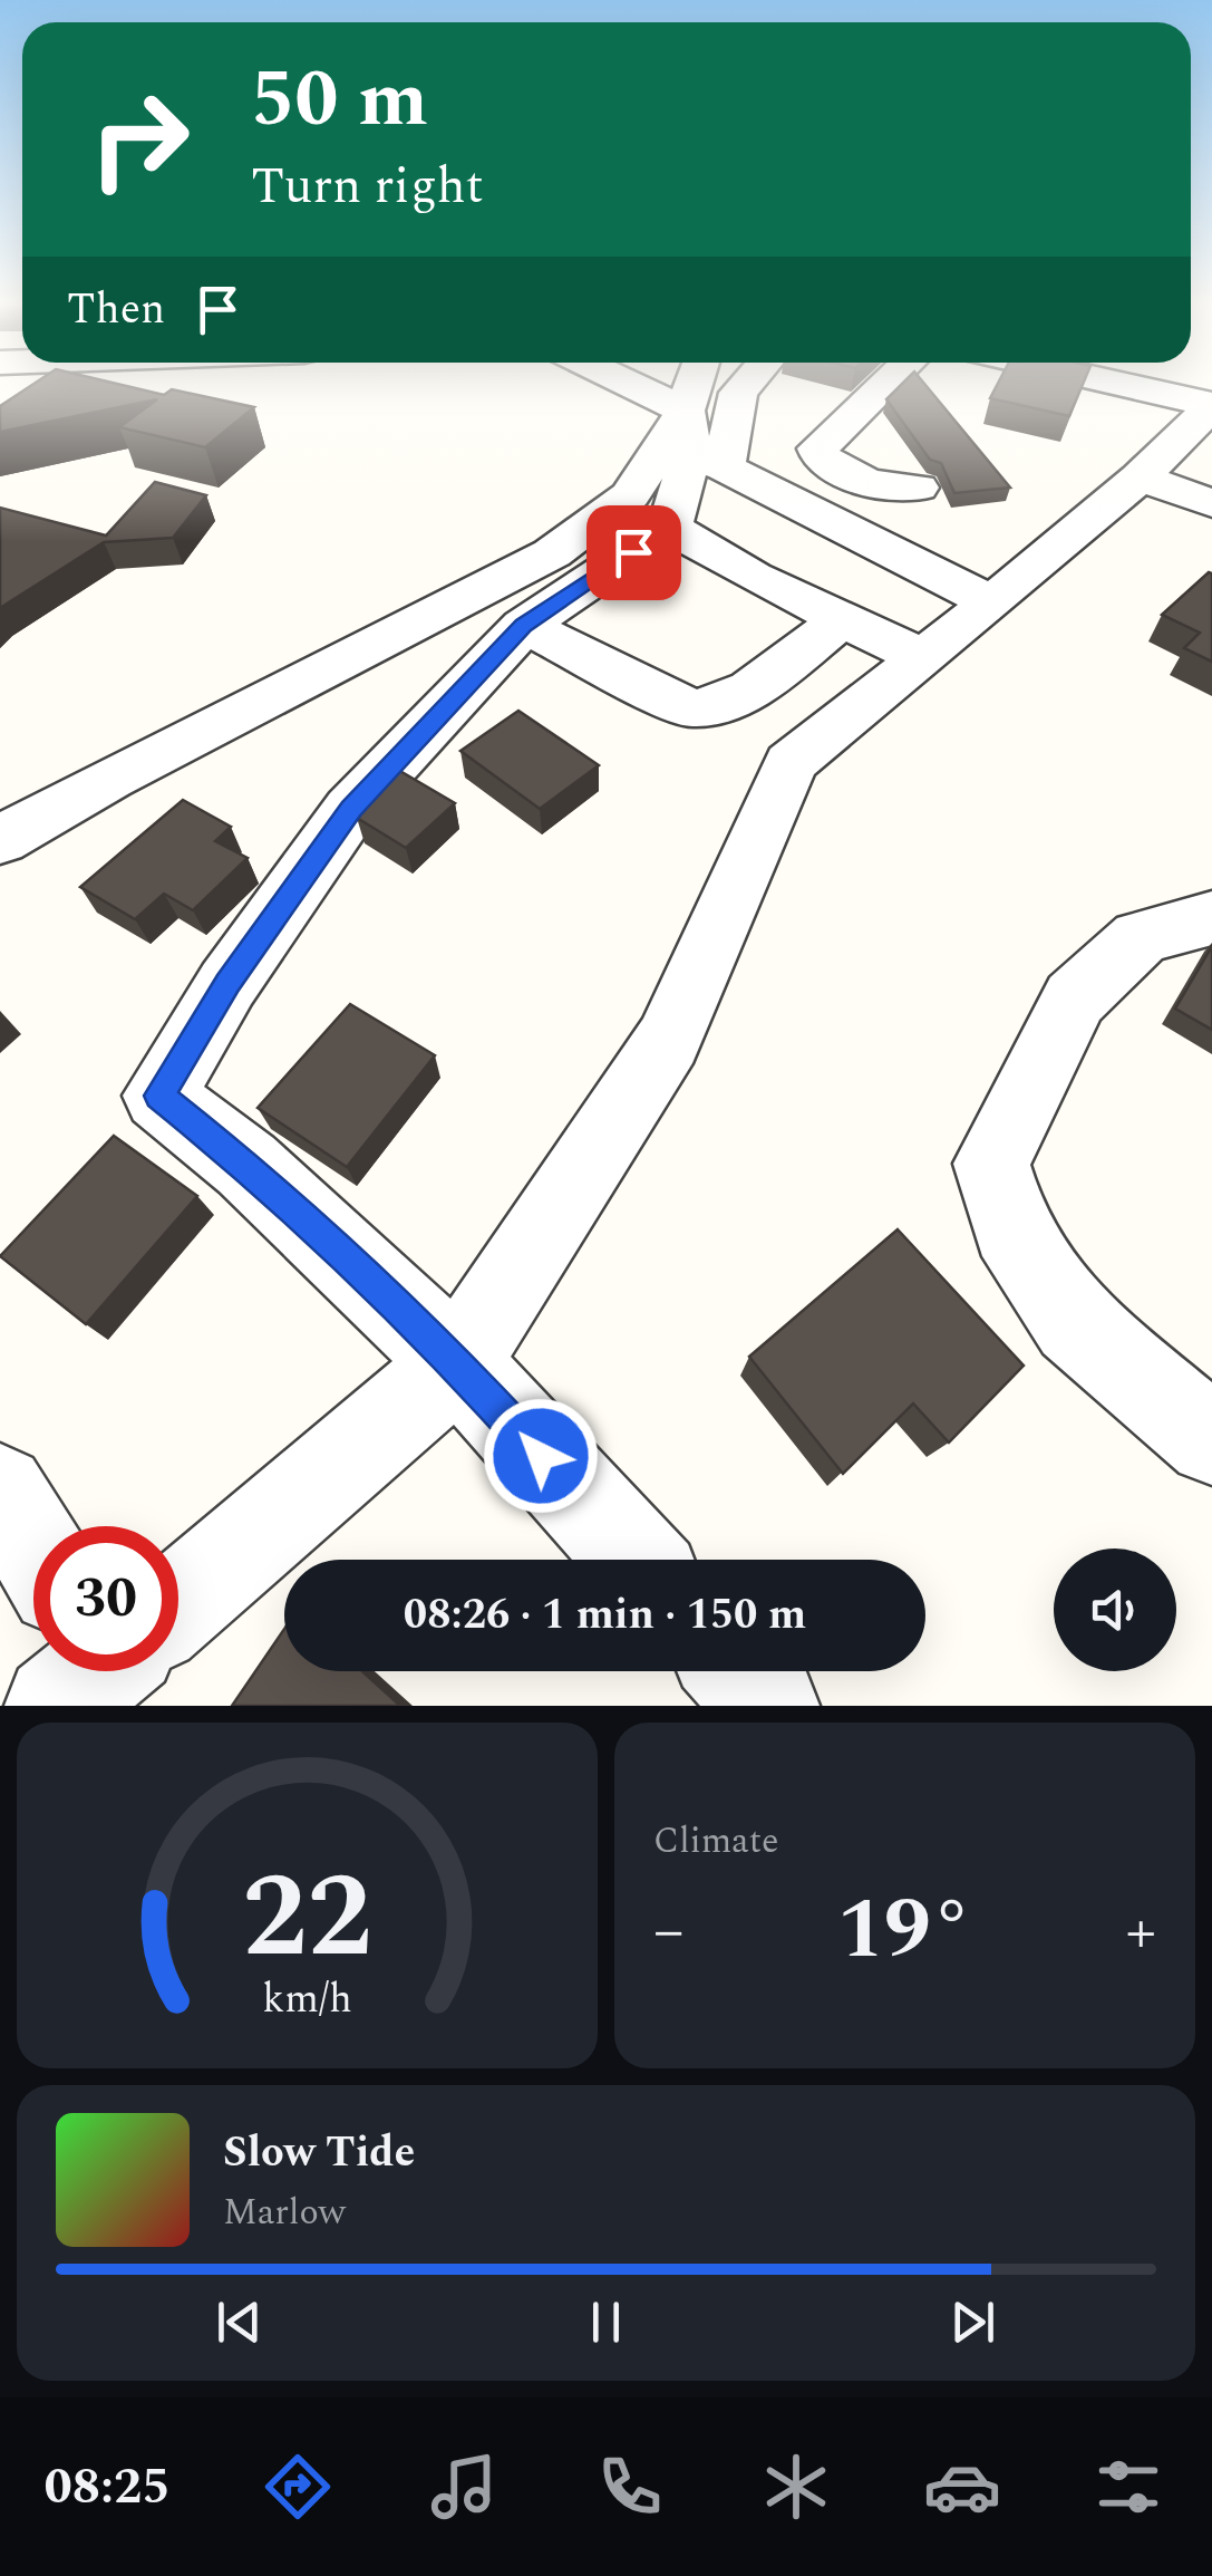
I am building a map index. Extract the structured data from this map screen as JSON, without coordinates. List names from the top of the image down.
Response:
{
  "page": {
    "turn": ["50 m", "Turn right"],
    "then": "Then",
    "limit": "30",
    "trip": "08:26 · 1 min · 150 m",
    "tile": "Climate",
    "heat": ["−", "19°", "+"],
    "song": ["Slow Tide", "Marlow"],
    "tabs": "08:25",
    "gauge": ["22", "km/h"]
  }
}
